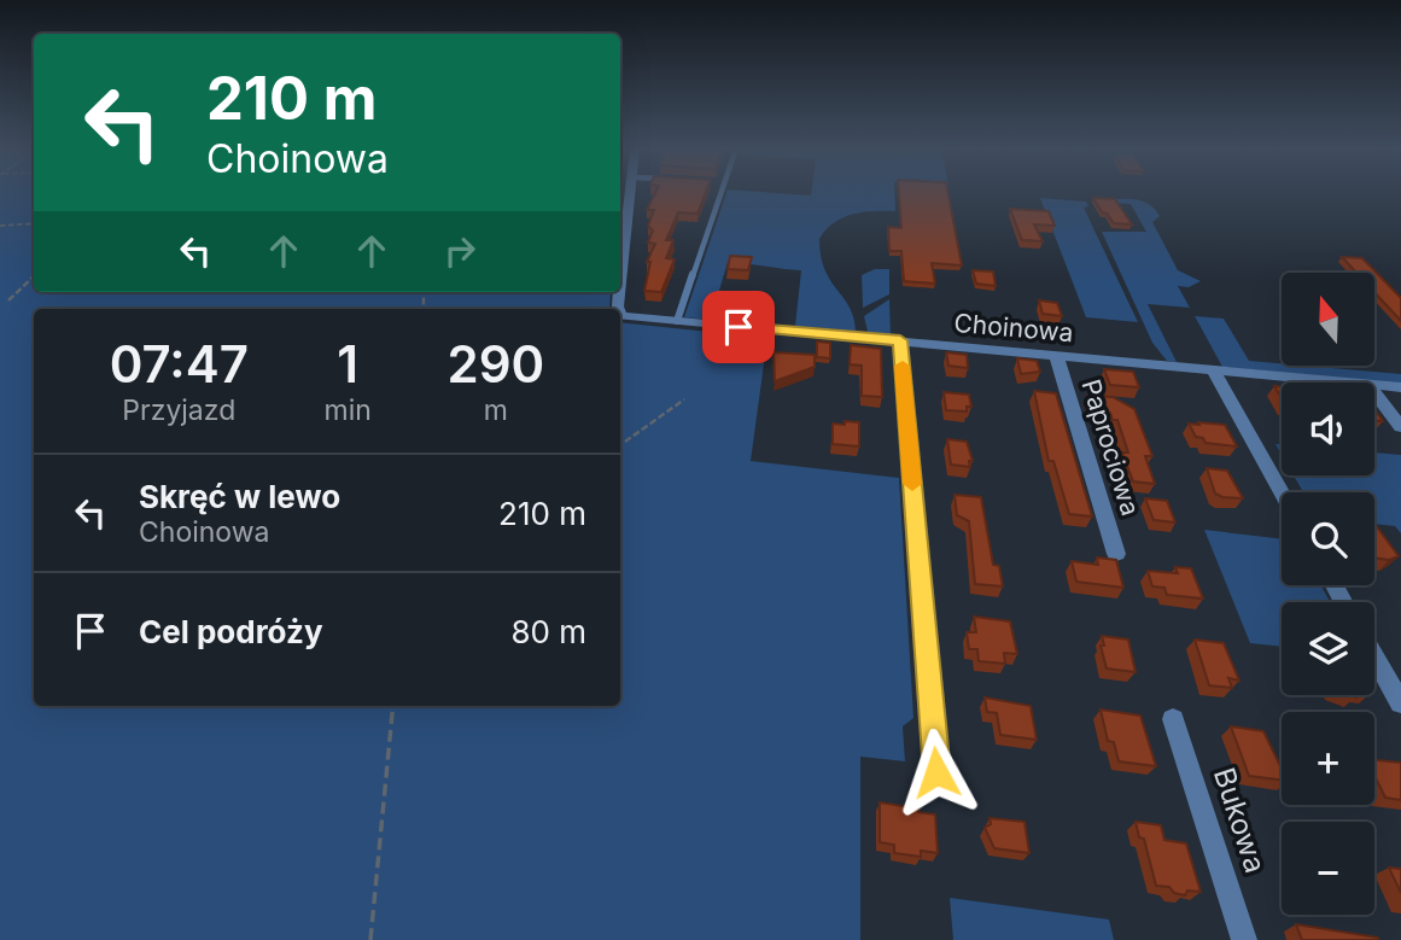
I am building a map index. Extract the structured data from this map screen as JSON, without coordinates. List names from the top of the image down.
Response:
{
  "streets": {
    "street": ["Choinowa", "Paprociowa", "Bukowa"]
  },
  "crossings": [
    ["Choinowa", "Paprociowa"]
  ],
  "north": "top",
  "page": {
    "turn": ["210 m", "Choinowa"],
    "map_buttons": ["+", "−"],
    "eta": [
      "07:47",
      "Przyjazd",
      "1",
      "min",
      "290",
      "m"
    ],
    "list": [
      {
        "name": "Skręć w lewo",
        "note": "Choinowa",
        "value": "210 m"
      },
      {
        "name": "Cel podróży",
        "value": "80 m"
      }
    ]
  }
}
